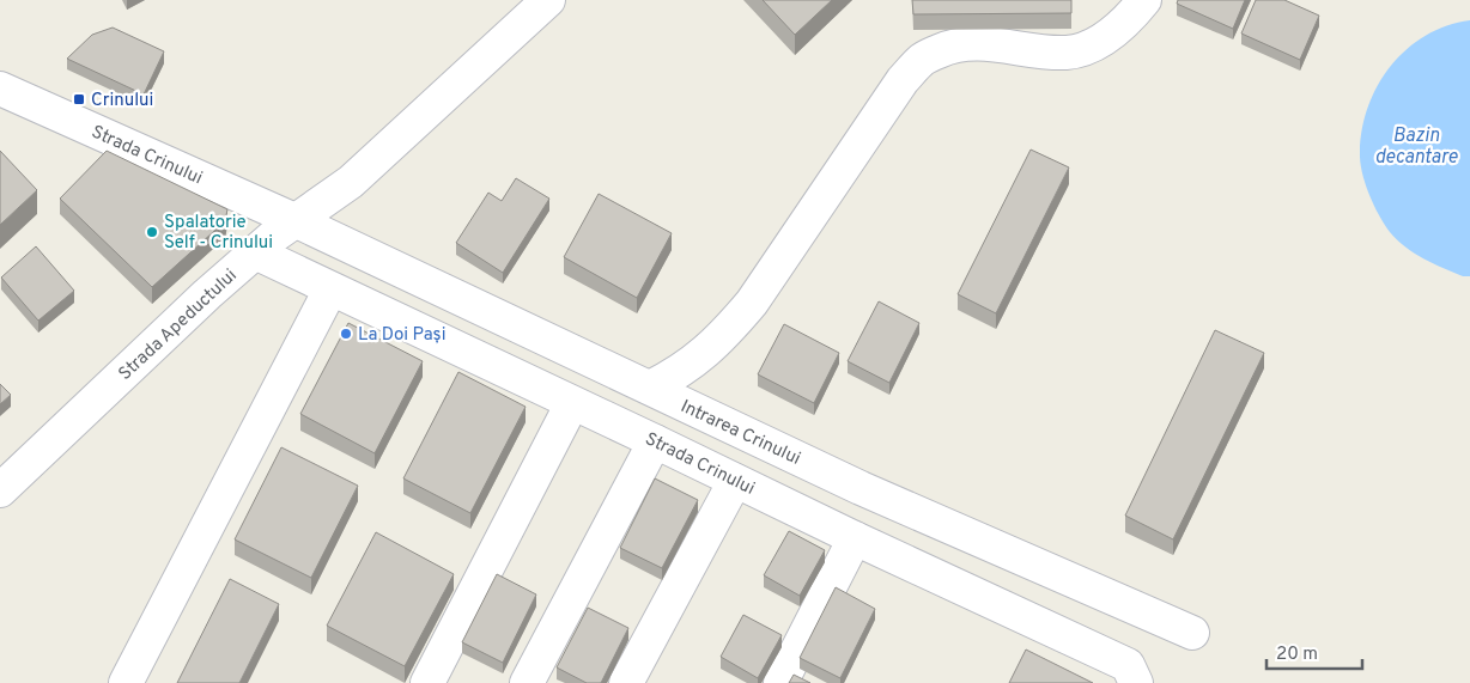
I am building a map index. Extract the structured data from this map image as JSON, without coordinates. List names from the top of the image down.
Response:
{
  "streets": {
    "street": ["Strada Crinului", "Strada Apeductului", "Intrarea Crinului"]
  },
  "crossings": [
    ["Strada Crinului", "Strada Apeductului"],
    ["Strada Crinului", "Intrarea Crinului"],
    ["Strada Apeductului", "Intrarea Crinului"]
  ],
  "water": ["Bazin decantare"],
  "places": {
    "transit": ["Crinului"],
    "other": ["Spalatorie Self - Crinului", "La Doi Pași"]
  },
  "scale_bar": "20 m"
}
